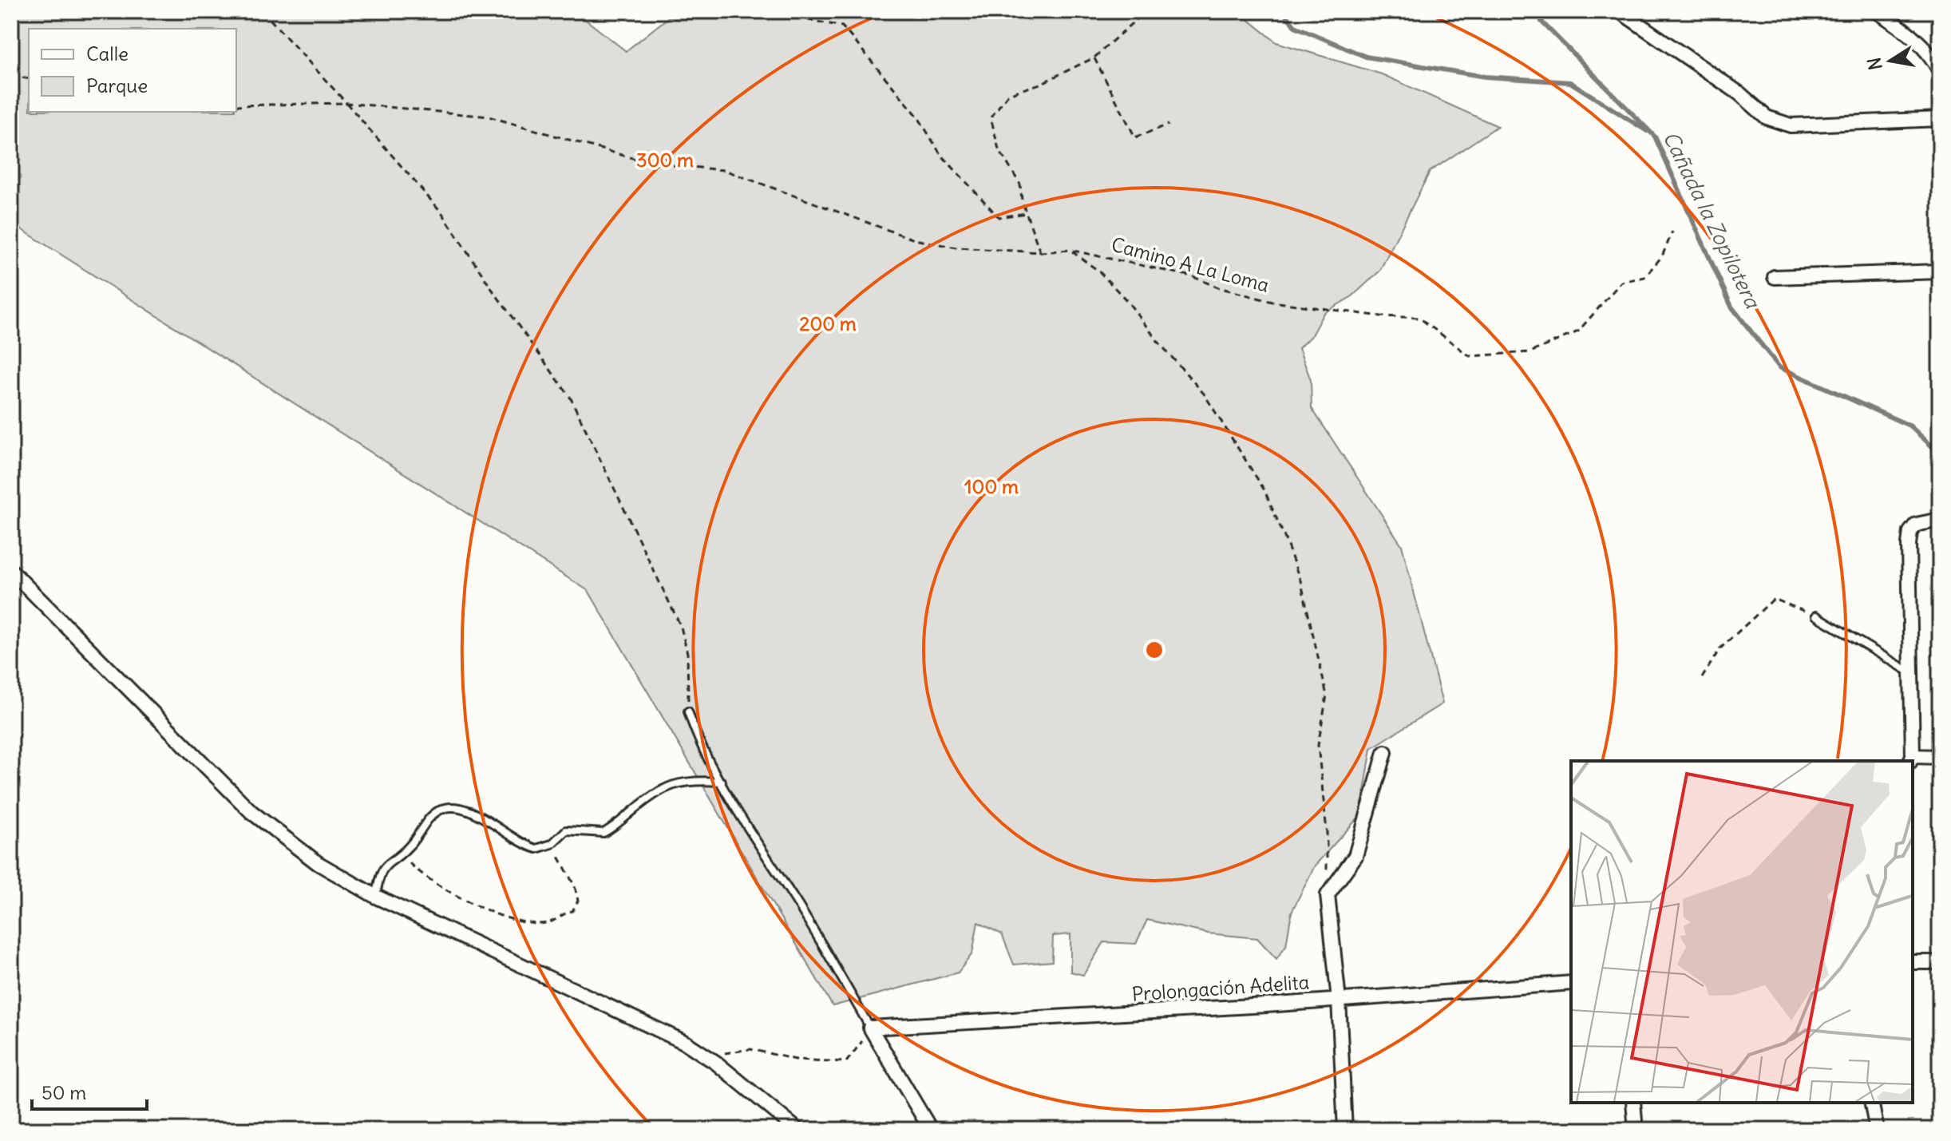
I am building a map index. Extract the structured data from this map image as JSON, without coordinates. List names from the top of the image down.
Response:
{
  "streets": {
    "street": ["Prolongación Adelita"],
    "path": ["Camino A La Loma"]
  },
  "water": ["Cañada la Zopilotera"],
  "legend": ["Calle", "Parque"],
  "scale_bar": "50 m",
  "north": "left",
  "rings": ["300 m", "200 m", "100 m"]
}
